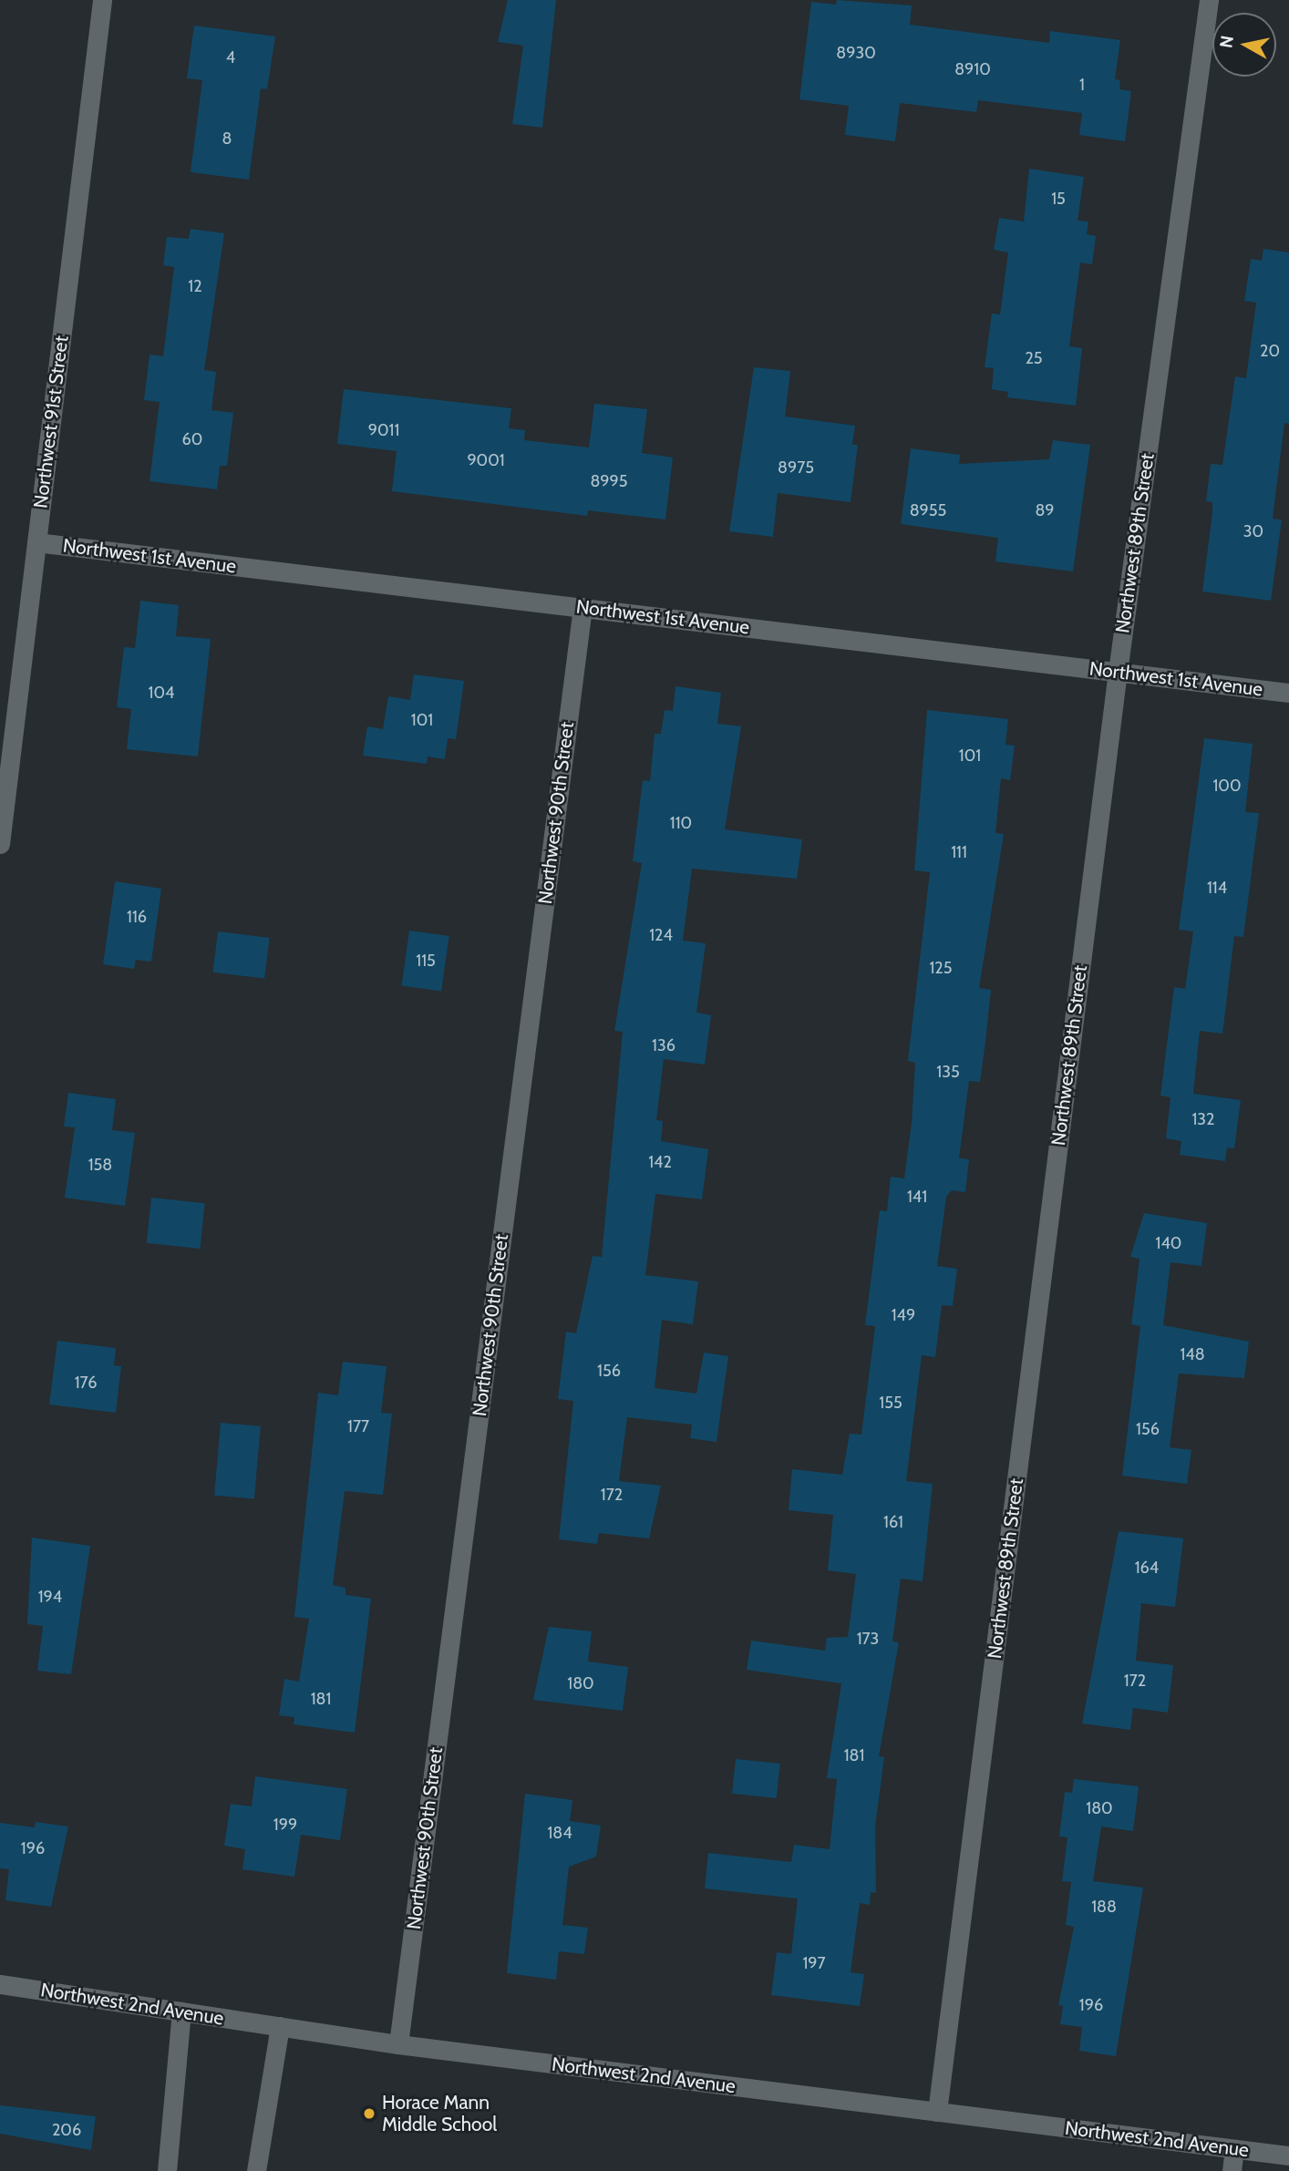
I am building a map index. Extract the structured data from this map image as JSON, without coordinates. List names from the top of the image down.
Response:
{
  "streets": {
    "street": [
      "Northwest 91st Street",
      "Northwest 89th Street",
      "Northwest 1st Avenue",
      "Northwest 90th Street",
      "Northwest 2nd Avenue"
    ]
  },
  "crossings": [
    ["Northwest 91st Street", "Northwest 1st Avenue"],
    ["Northwest 89th Street", "Northwest 1st Avenue"],
    ["Northwest 89th Street", "Northwest 2nd Avenue"],
    ["Northwest 1st Avenue", "Northwest 90th Street"],
    ["Northwest 90th Street", "Northwest 2nd Avenue"]
  ],
  "places": ["Horace Mann Middle School"],
  "house_numbers": [
    "8930",
    "4",
    "8910",
    "1",
    "8",
    "15",
    "12",
    "20",
    "25",
    "9011",
    "60",
    "9001",
    "8975",
    "8995",
    "8955",
    "89",
    "30",
    "104",
    "101",
    "101",
    "100",
    "110",
    "111",
    "114",
    "116",
    "124",
    "115",
    "125",
    "136",
    "135",
    "132",
    "142",
    "158",
    "141",
    "140",
    "149",
    "148",
    "156",
    "176",
    "155",
    "177",
    "156",
    "172",
    "161",
    "164",
    "194",
    "173",
    "172",
    "180",
    "181",
    "181",
    "180",
    "199",
    "184",
    "196",
    "188",
    "197",
    "196",
    "206"
  ],
  "north": "left"
}
